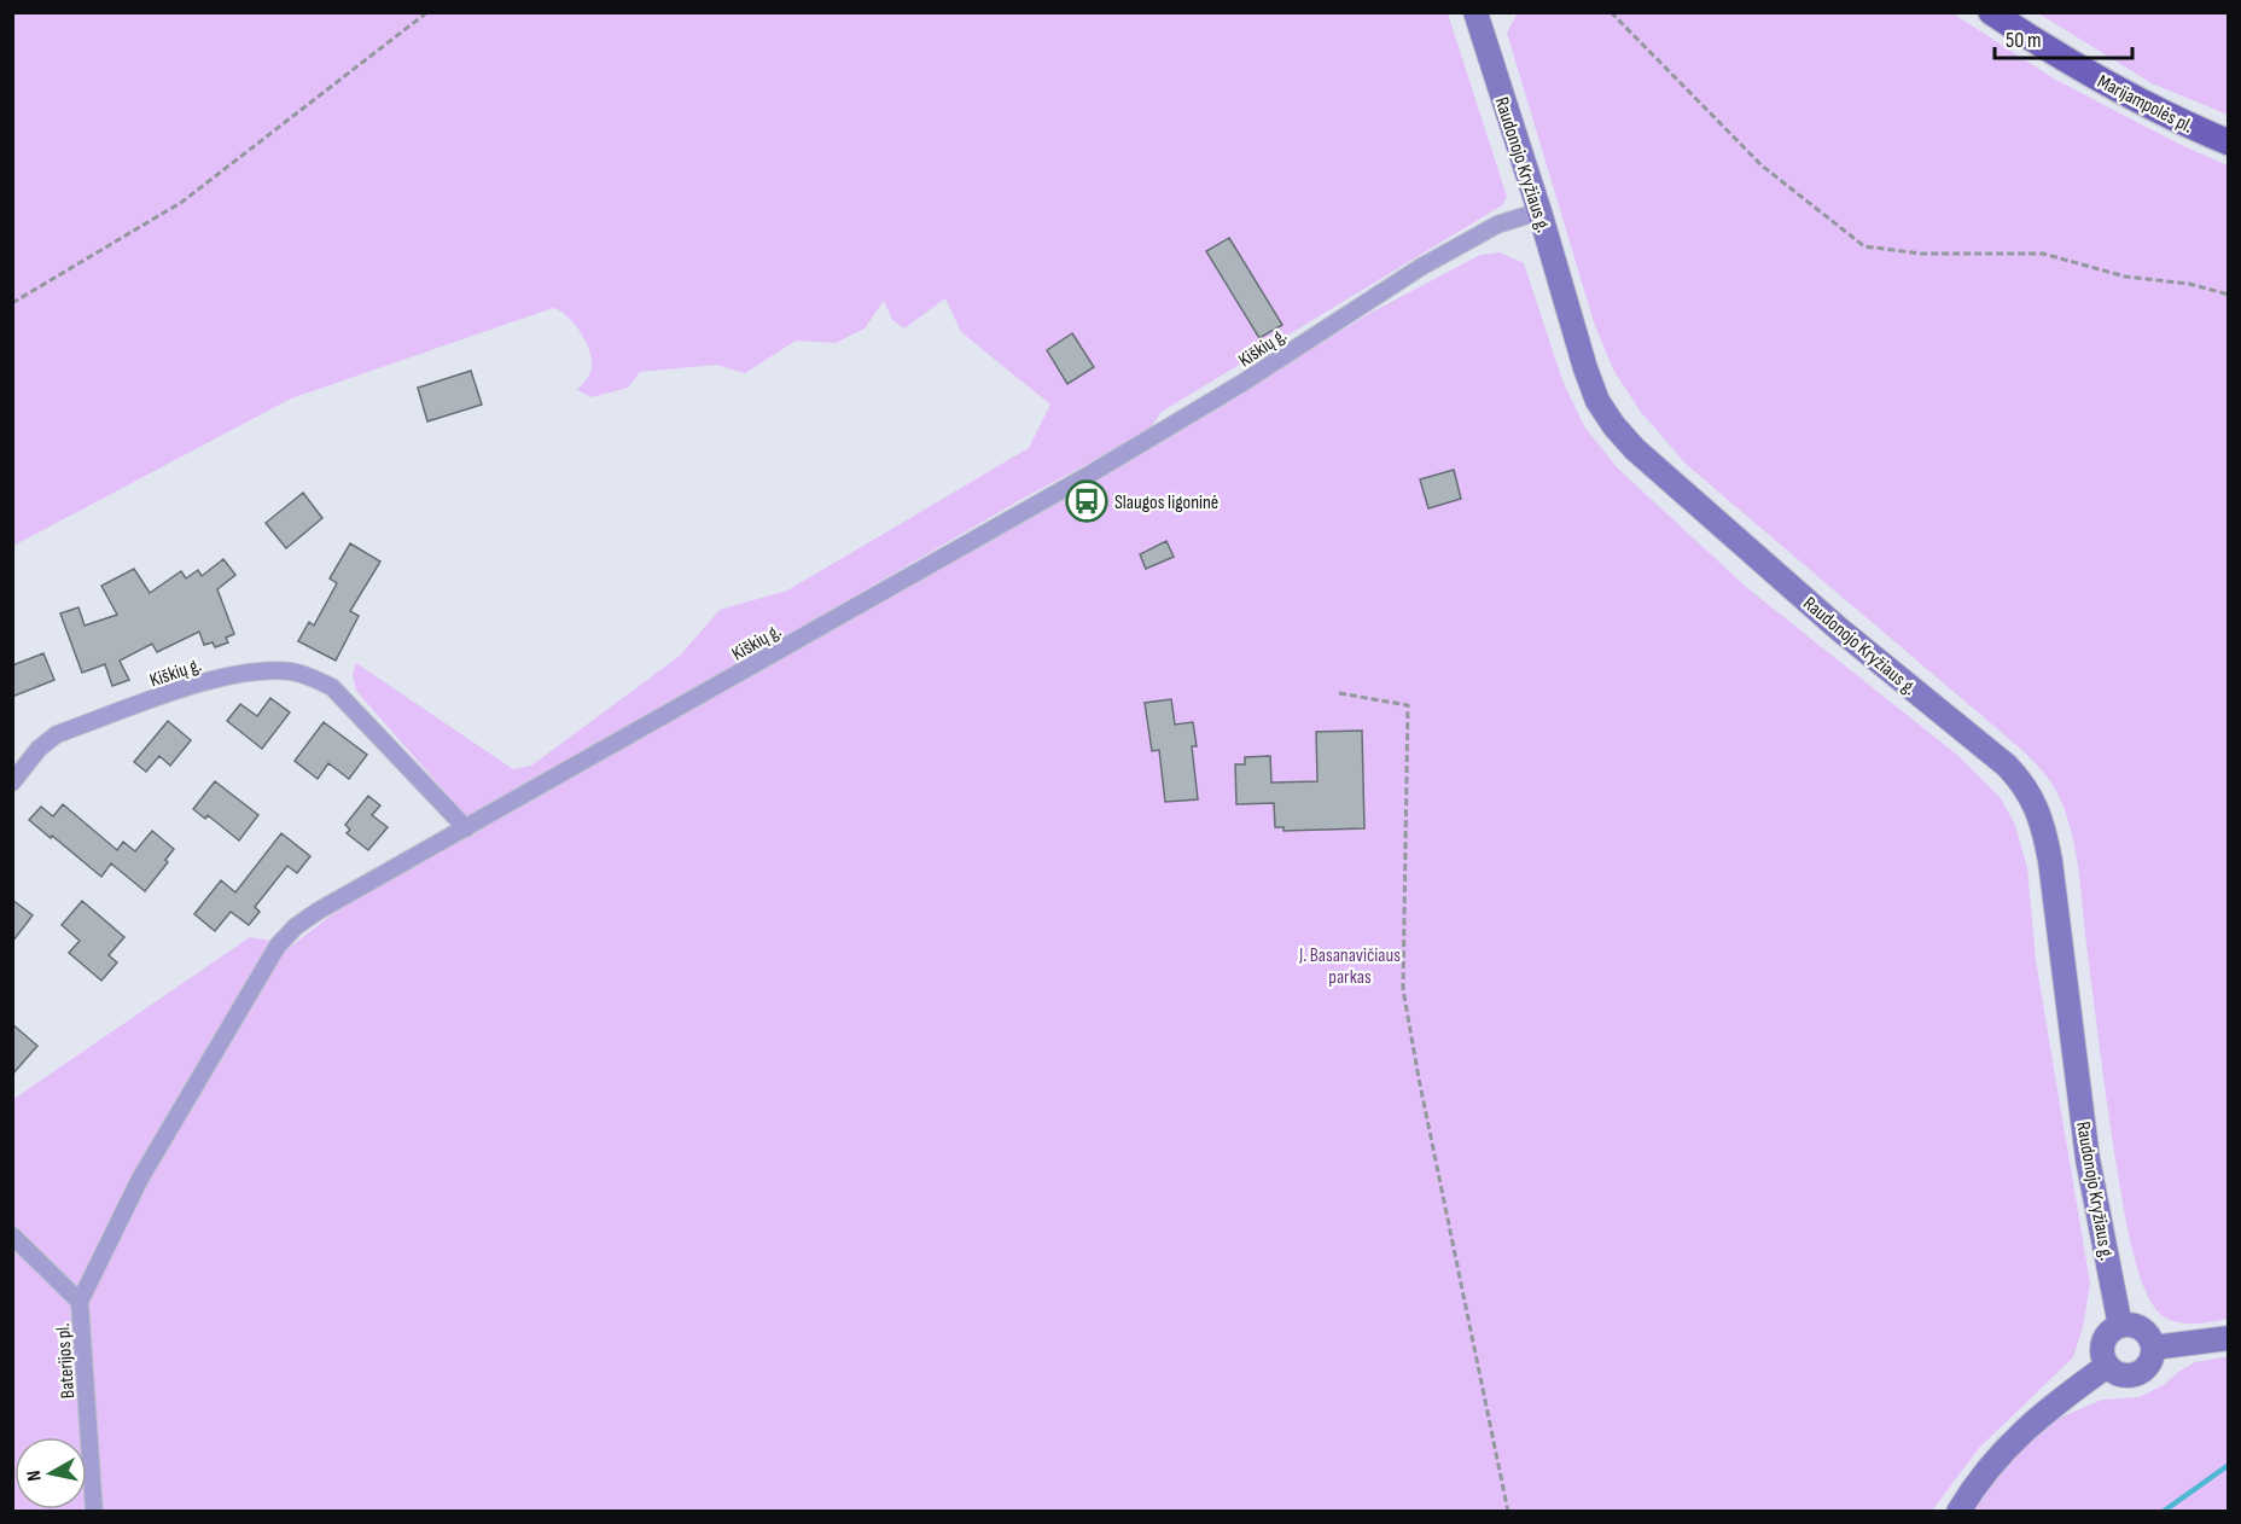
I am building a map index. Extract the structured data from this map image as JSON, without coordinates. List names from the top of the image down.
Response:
{
  "streets": {
    "main road": ["Marijampolės pl.", "Raudonojo Kryžiaus g."],
    "street": ["Kiškių g.", "Baterijos pl."]
  },
  "crossings": [
    ["Raudonojo Kryžiaus g.", "Kiškių g."]
  ],
  "parks": ["J. Basanavičiaus parkas"],
  "places": {
    "bus stop": ["Slaugos ligoninė"]
  },
  "scale_bar": "50 m",
  "north": "left"
}
